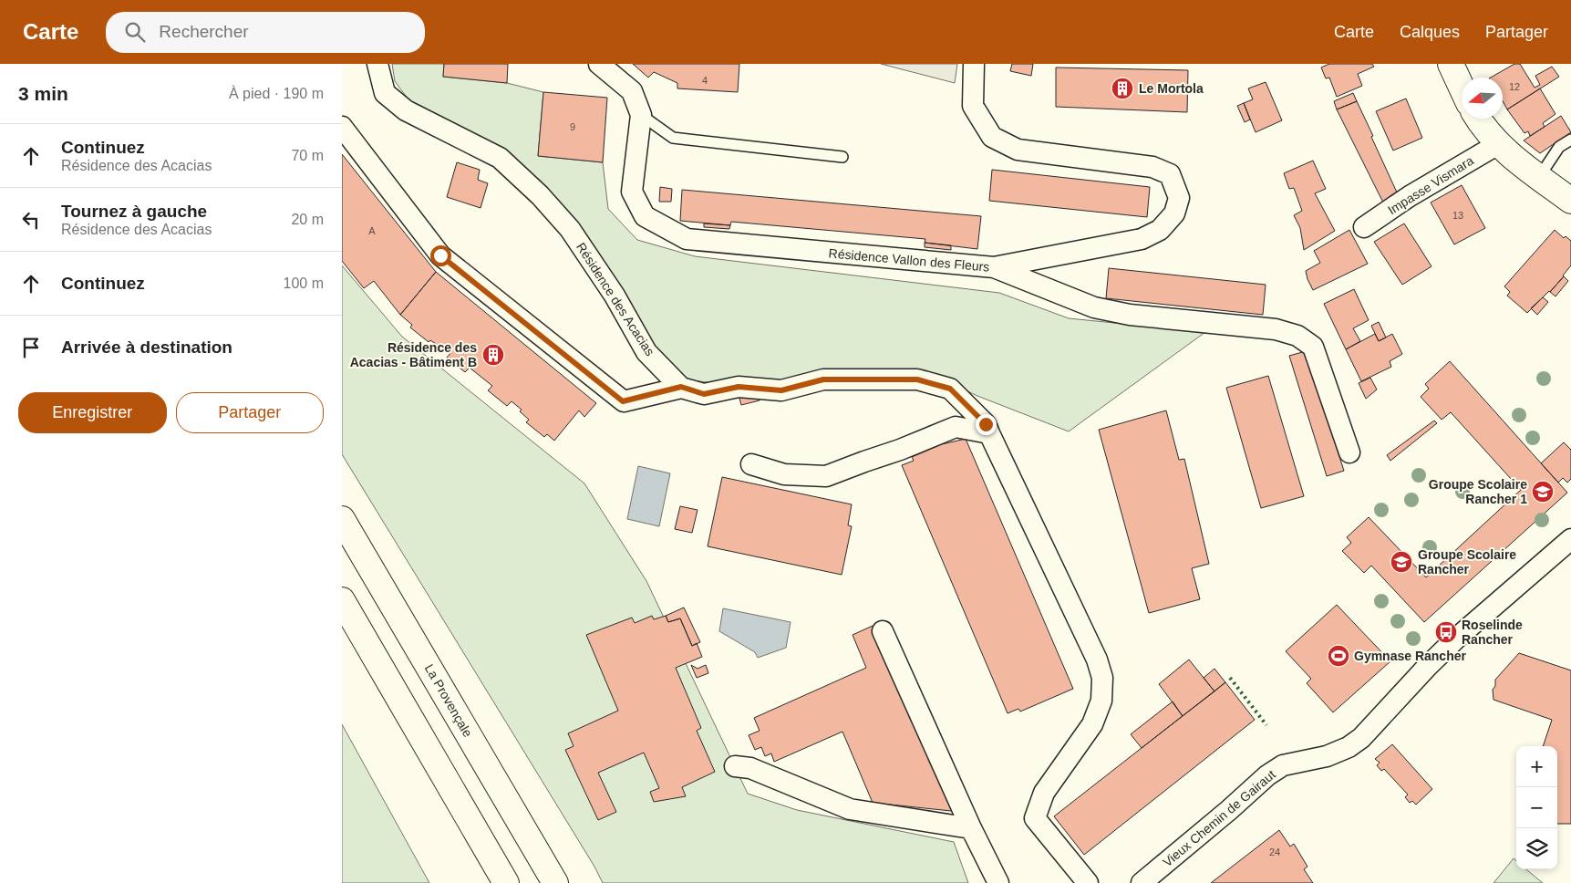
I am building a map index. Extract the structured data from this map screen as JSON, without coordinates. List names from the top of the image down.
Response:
{
  "streets": {
    "main road": ["La Provençale"],
    "street": [
      "Impasse Vismara",
      "Résidence Vallon des Fleurs",
      "Résidence des Acacias",
      "Vieux Chemin de Gairaut"
    ]
  },
  "places": {
    "building": ["Le Mortola", "Résidence des Acacias - Bâtiment B"],
    "school or university": ["Groupe Scolaire Rancher 1", "Groupe Scolaire Rancher"],
    "bus stop": ["Roselinde Rancher"],
    "sports": ["Gymnase Rancher"]
  },
  "house_numbers": [
    "4",
    "12",
    "9",
    "13",
    "A",
    "24"
  ],
  "north": "left",
  "page": {
    "header": "Carte",
    "search": "Rechercher",
    "nav": ["Carte", "Calques", "Partager"],
    "heading": ["3 min", "À pied · 190 m"],
    "list": [
      ["Continuez", "Résidence des Acacias", "70 m"],
      ["Tournez à gauche", "Résidence des Acacias", "20 m"],
      ["Continuez", "100 m"],
      "Arrivée à destination"
    ],
    "buttons": ["Enregistrer", "Partager"],
    "map_buttons": ["+", "−"]
  }
}
